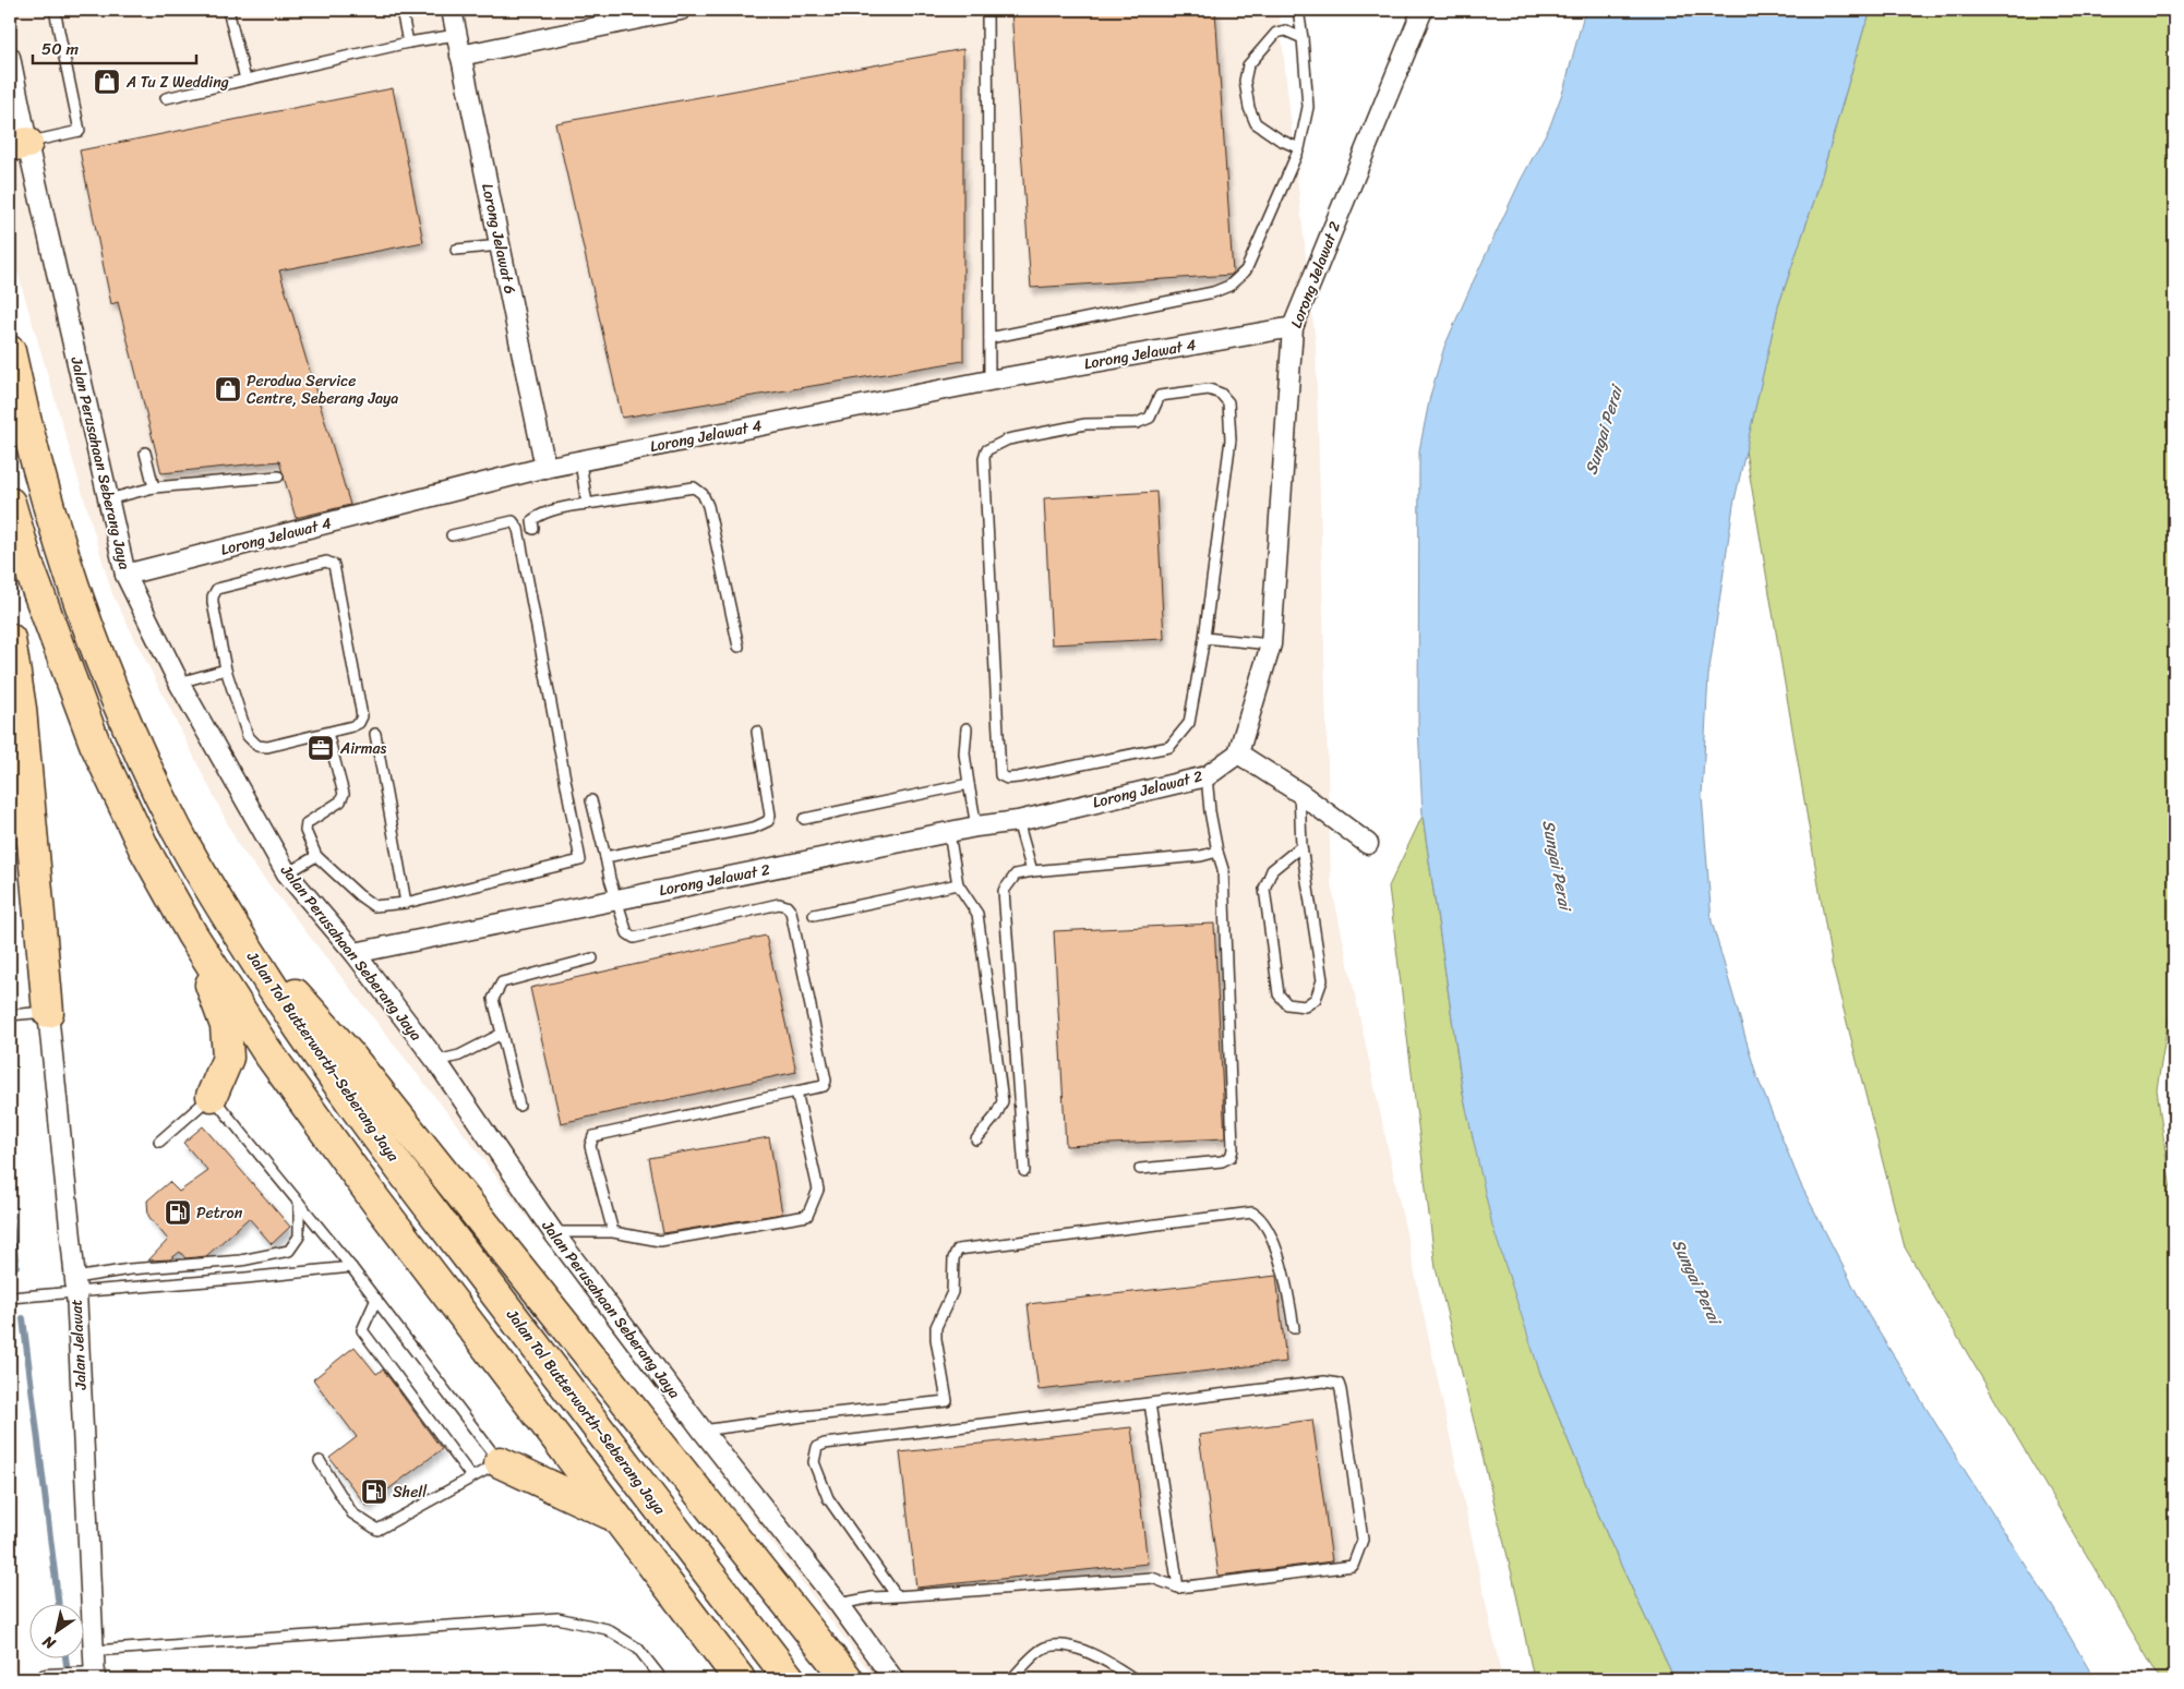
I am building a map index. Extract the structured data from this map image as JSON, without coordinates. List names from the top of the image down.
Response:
{
  "streets": {
    "highway": ["Jalan Tol Butterworth–Seberang Jaya"],
    "street": [
      "Lorong Jelawat 6",
      "Lorong Jelawat 2",
      "Lorong Jelawat 4",
      "Jalan Perusahaan Seberang Jaya",
      "Jalan Jelawat"
    ]
  },
  "crossings": [
    ["Lorong Jelawat 6", "Lorong Jelawat 4"],
    ["Lorong Jelawat 2", "Lorong Jelawat 4"],
    ["Lorong Jelawat 2", "Jalan Perusahaan Seberang Jaya"],
    ["Lorong Jelawat 4", "Jalan Perusahaan Seberang Jaya"]
  ],
  "water": ["Sungai Perai"],
  "places": {
    "shop": ["A Tu Z Wedding", "Perodua Service Centre, Seberang Jaya"],
    "office": ["Airmas"],
    "fuel station": ["Petron", "Shell"]
  },
  "scale_bar": "50 m",
  "north": "bottom left"
}
